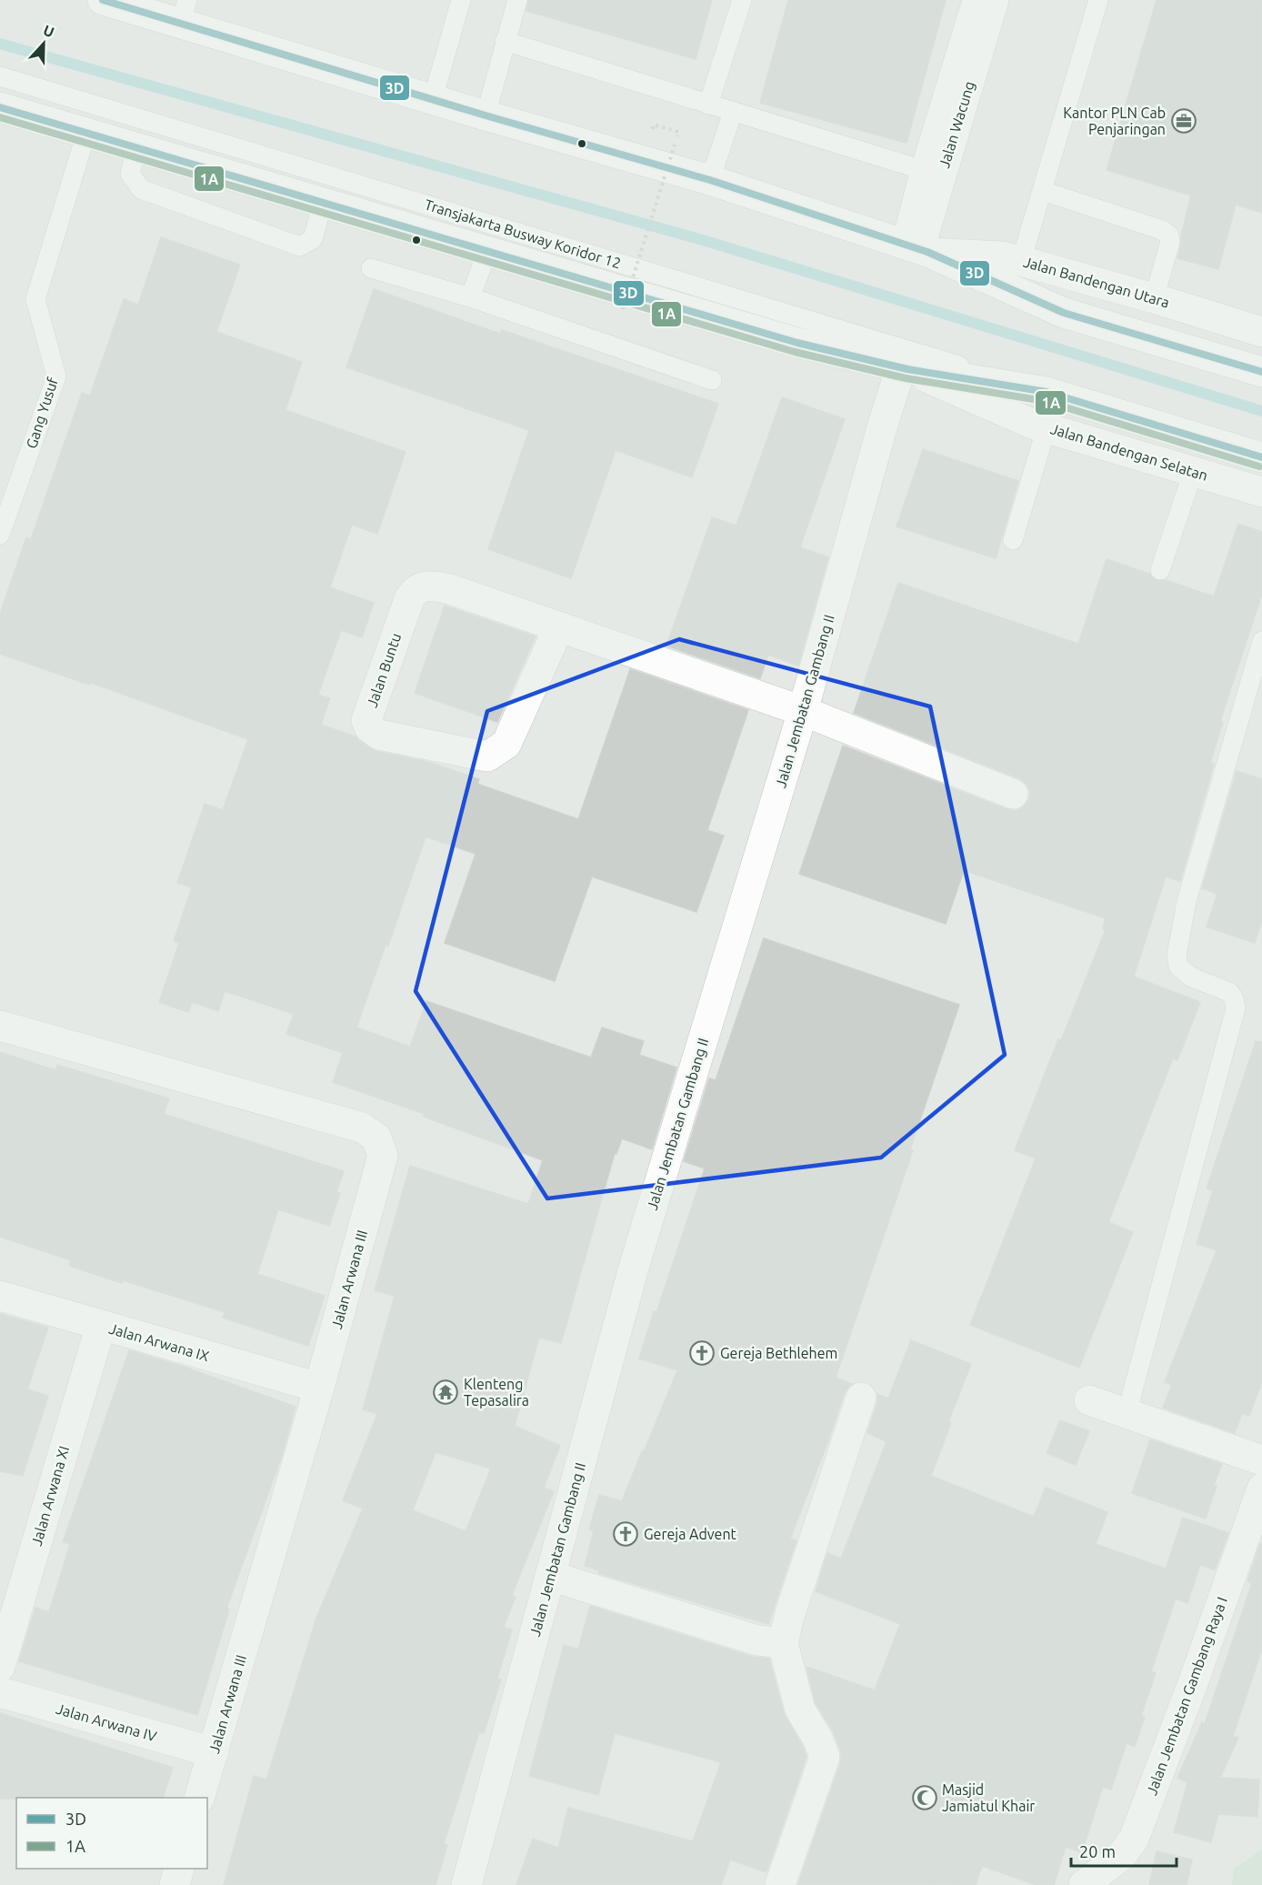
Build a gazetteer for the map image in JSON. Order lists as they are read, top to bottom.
{
  "streets": {
    "street": [
      "Jalan Wacung",
      "Jalan Bandengan Utara",
      "Jalan Bandengan Selatan",
      "Jalan Buntu",
      "Jalan Jembatan Gambang II",
      "Jalan Arwana III",
      "Jalan Arwana IX",
      "Jalan Arwana XI",
      "Jalan Jembatan Gambang Raya I",
      "Jalan Arwana IV"
    ],
    "lane": ["Transjakarta Busway Koridor 12", "Gang Yusuf"]
  },
  "crossings": [
    ["Jalan Wacung", "Jalan Bandengan Utara"],
    ["Transjakarta Busway Koridor 12", "Jalan Bandengan Selatan"],
    ["Gang Yusuf", "Jalan Bandengan Selatan"],
    ["Jalan Bandengan Selatan", "Jalan Jembatan Gambang II"],
    ["Jalan Buntu", "Jalan Jembatan Gambang II"],
    ["Jalan Arwana III", "Jalan Arwana IX"],
    ["Jalan Arwana III", "Jalan Arwana IV"],
    ["Jalan Arwana IX", "Jalan Arwana XI"]
  ],
  "places": {
    "office": ["Kantor PLN Cab Penjaringan"],
    "church": ["Gereja Bethlehem", "Gereja Advent"],
    "temple": ["Klenteng Tepasalira"],
    "mosque": ["Masjid Jamiatul Khair"]
  },
  "lines": ["transit line 3D", "transit line 1A"],
  "legend": ["3D", "1A"],
  "scale_bar": "20 m",
  "north": "top"
}
